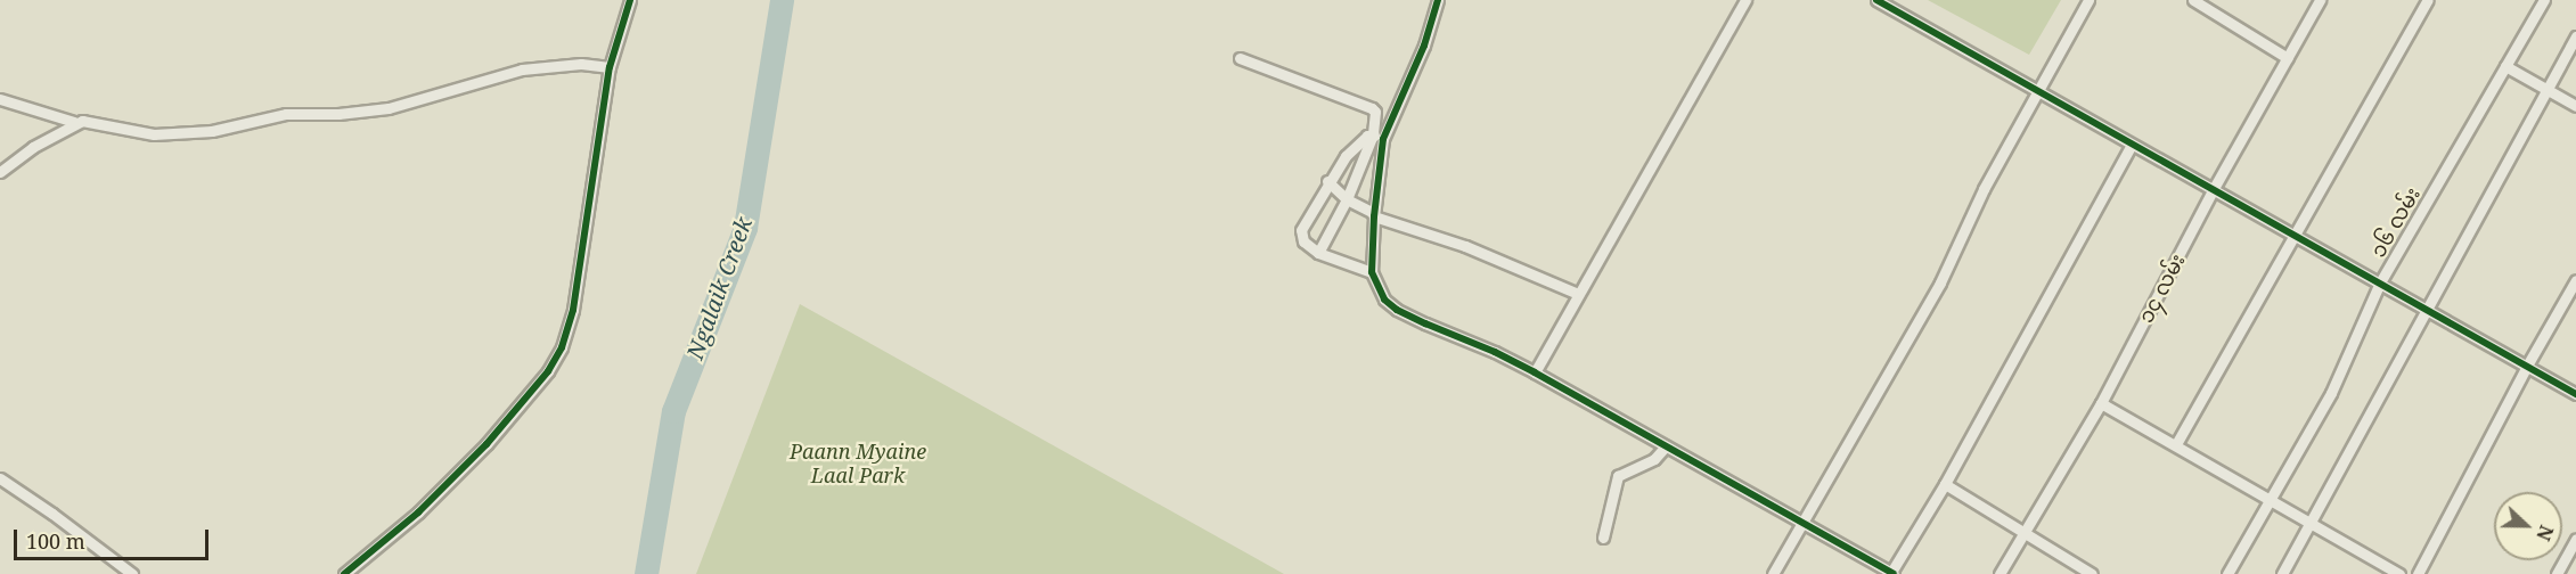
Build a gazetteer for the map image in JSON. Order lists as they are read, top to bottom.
{
  "streets": {
    "street": ["၁၆ လမ်း", "၁၄ လမ်း"]
  },
  "water": ["Ngalaik Creek"],
  "parks": ["Paann Myaine Laal Park"],
  "scale_bar": "100 m",
  "north": "right"
}
